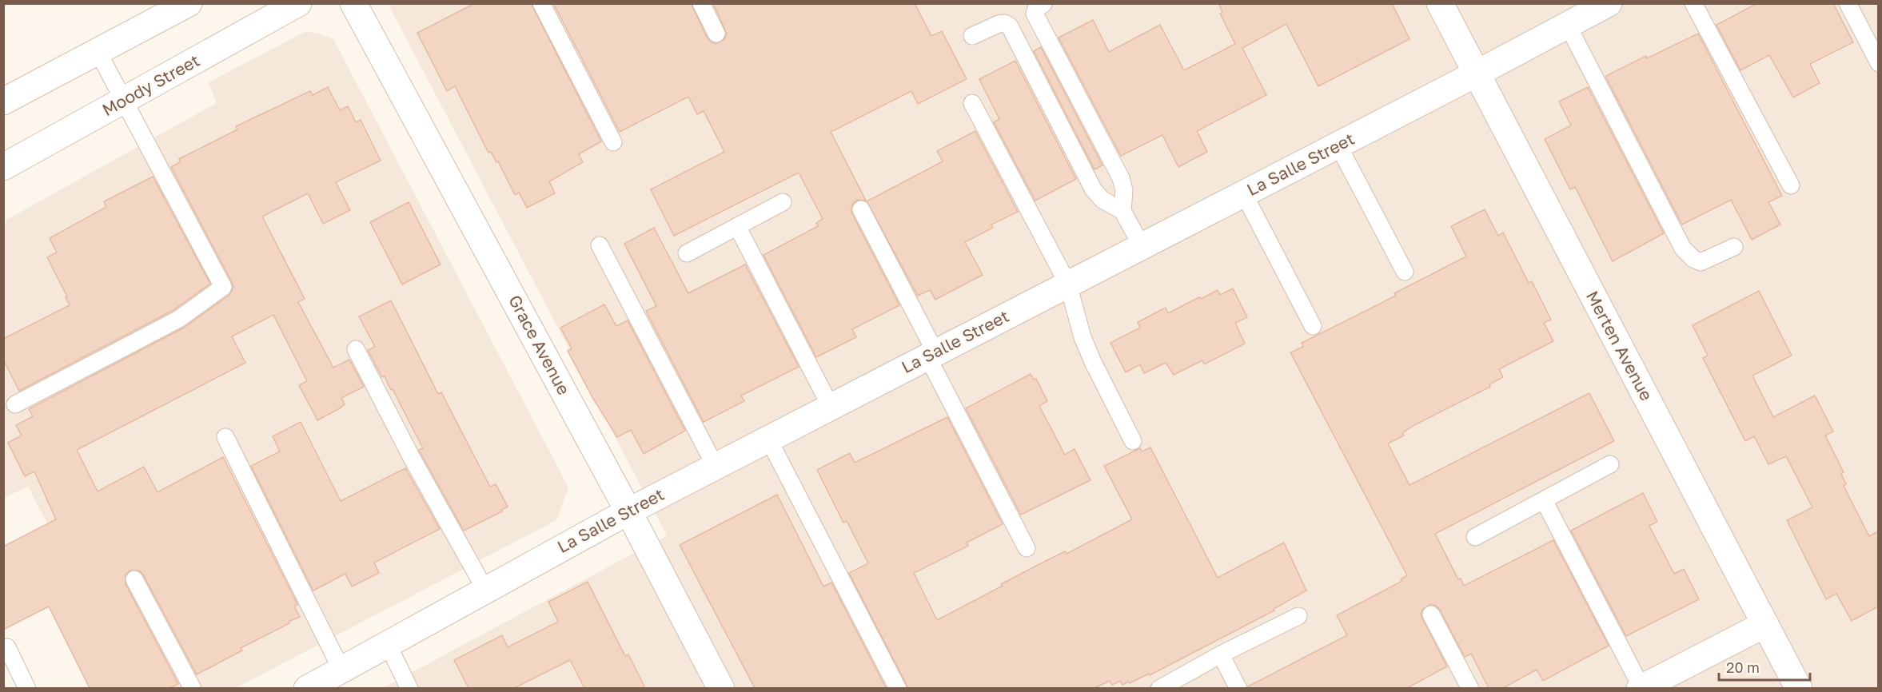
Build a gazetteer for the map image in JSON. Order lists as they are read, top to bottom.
{
  "streets": {
    "street": [
      "Moody Street",
      "La Salle Street",
      "Grace Avenue",
      "Merten Avenue"
    ]
  },
  "crossings": [
    ["La Salle Street", "Grace Avenue"],
    ["La Salle Street", "Merten Avenue"]
  ],
  "scale_bar": "20 m"
}
